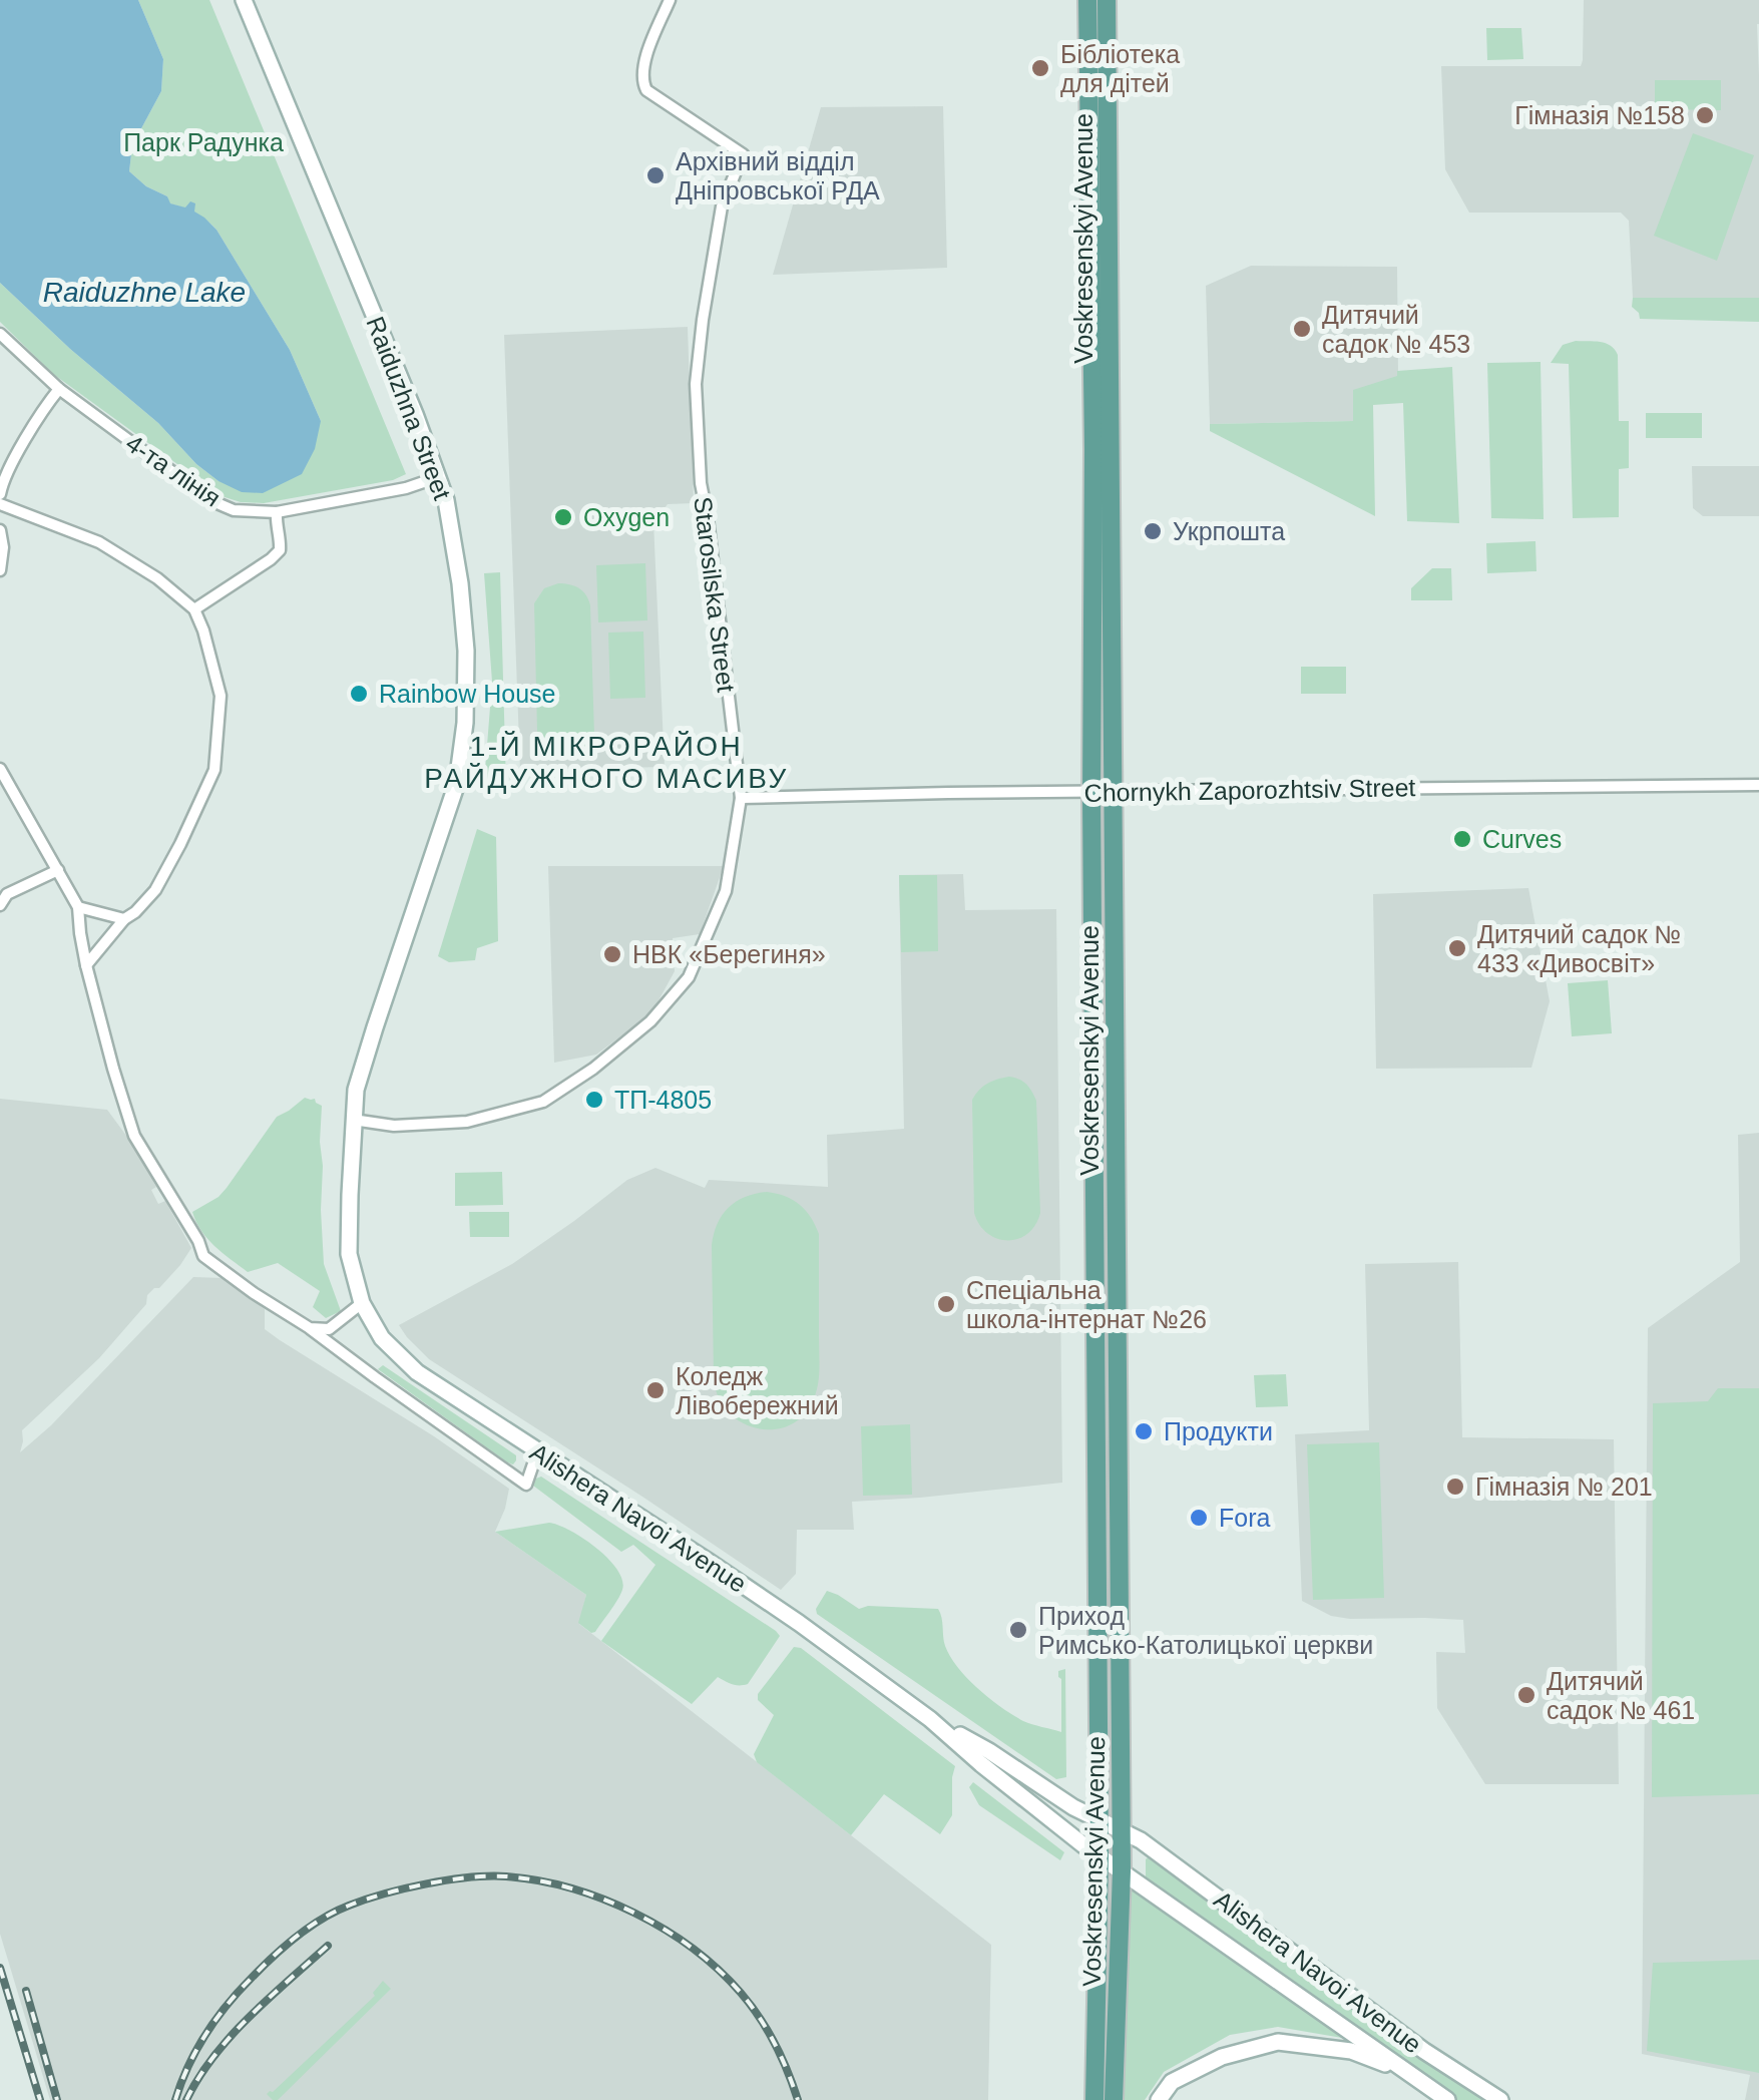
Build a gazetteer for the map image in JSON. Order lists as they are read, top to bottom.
{
  "streets": {
    "main road": ["Voskresenskyi Avenue"],
    "street": [
      "Raiduzhna Street",
      "4-та лінія",
      "Starosilska Street",
      "Chornykh Zaporozhtsiv Street",
      "Alishera Navoi Avenue"
    ]
  },
  "crossings": [
    ["Voskresenskyi Avenue", "Chornykh Zaporozhtsiv Street"],
    ["Voskresenskyi Avenue", "Alishera Navoi Avenue"],
    ["Raiduzhna Street", "4-та лінія"],
    ["Raiduzhna Street", "Starosilska Street"],
    ["Raiduzhna Street", "Alishera Navoi Avenue"],
    ["Starosilska Street", "Chornykh Zaporozhtsiv Street"]
  ],
  "districts": ["1-Й МІКРОРАЙОН РАЙДУЖНОГО МАСИВУ"],
  "water": ["Raiduzhne Lake"],
  "parks": ["Парк Радунка"],
  "places": [
    "Бібліотека для дітей",
    "Гімназія №158",
    "Архівний відділ Дніпровської РДА",
    "Дитячий садок № 453",
    "Oxygen",
    "Укрпошта",
    "Rainbow House",
    "Curves",
    "Дитячий садок № 433 «Дивосвіт»",
    "НВК «Берегиня»",
    "ТП-4805",
    "Спеціальна школа-інтернат №26",
    "Коледж Лівобережний",
    "Продукти",
    "Гімназія № 201",
    "Fora",
    "Приход Римсько-Католицької церкви",
    "Дитячий садок № 461"
  ]
}
